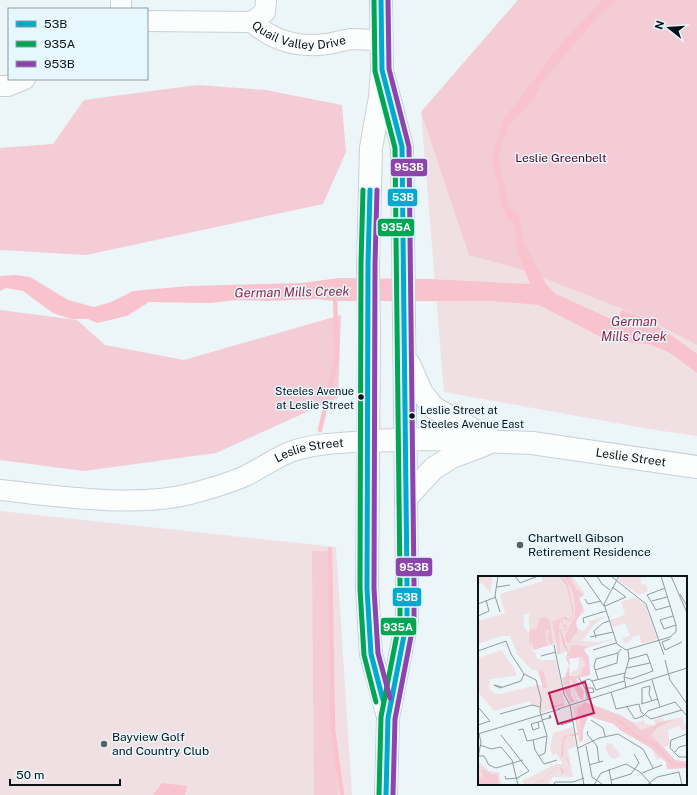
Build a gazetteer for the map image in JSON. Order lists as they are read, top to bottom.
{
  "streets": {
    "main road": ["Leslie Street"],
    "street": ["Quail Valley Drive"]
  },
  "water": ["German Mills Creek"],
  "parks": ["Leslie Greenbelt"],
  "places": [
    "Steeles Avenue at Leslie Street",
    "Leslie Street at Steeles Avenue East",
    "Chartwell Gibson Retirement Residence",
    "Bayview Golf and Country Club"
  ],
  "lines": ["transit line 53B", "transit line 935A", "transit line 953B"],
  "legend": ["53B", "935A", "953B"],
  "scale_bar": "50 m",
  "north": "left"
}
